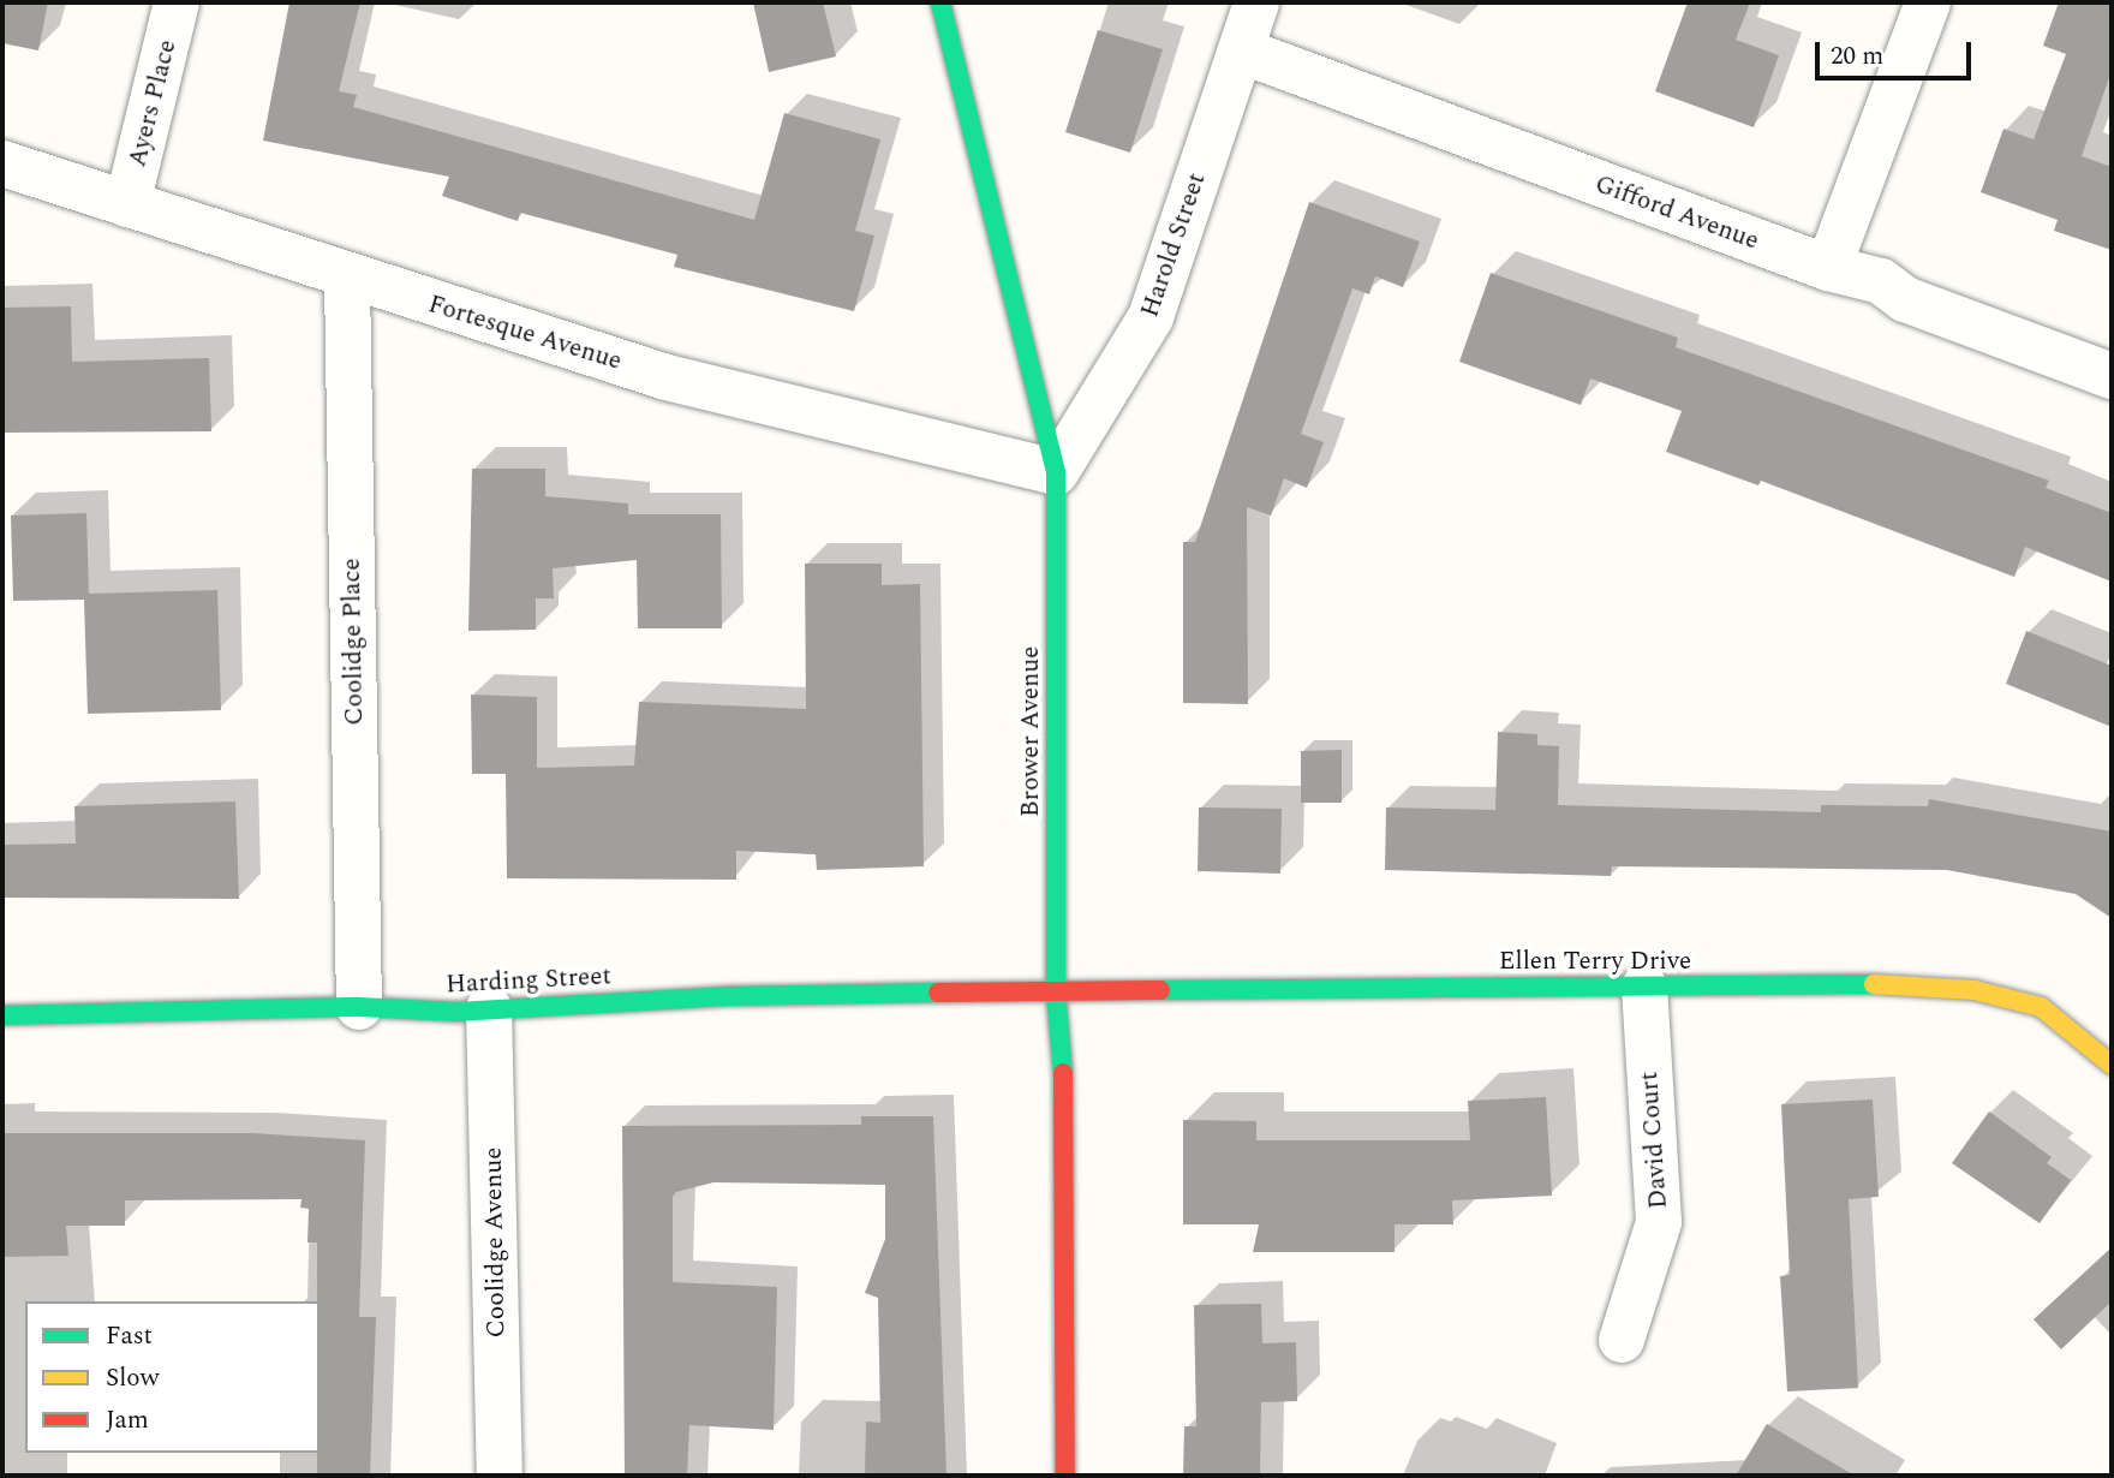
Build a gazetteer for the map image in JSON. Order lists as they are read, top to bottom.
{
  "streets": {
    "street": [
      "Ayers Place",
      "Gifford Avenue",
      "Harold Street",
      "Fortesque Avenue",
      "Coolidge Place",
      "Brower Avenue",
      "Ellen Terry Drive",
      "Harding Street",
      "David Court",
      "Coolidge Avenue"
    ]
  },
  "crossings": [
    ["Ayers Place", "Fortesque Avenue"],
    ["Gifford Avenue", "Harold Street"],
    ["Harold Street", "Fortesque Avenue"],
    ["Harold Street", "Brower Avenue"],
    ["Fortesque Avenue", "Coolidge Place"],
    ["Fortesque Avenue", "Brower Avenue"],
    ["Coolidge Place", "Harding Street"],
    ["Brower Avenue", "Ellen Terry Drive"],
    ["Brower Avenue", "Harding Street"],
    ["Ellen Terry Drive", "Harding Street"],
    ["Ellen Terry Drive", "David Court"],
    ["Harding Street", "Coolidge Avenue"]
  ],
  "legend": ["Fast", "Slow", "Jam"],
  "scale_bar": "20 m"
}
